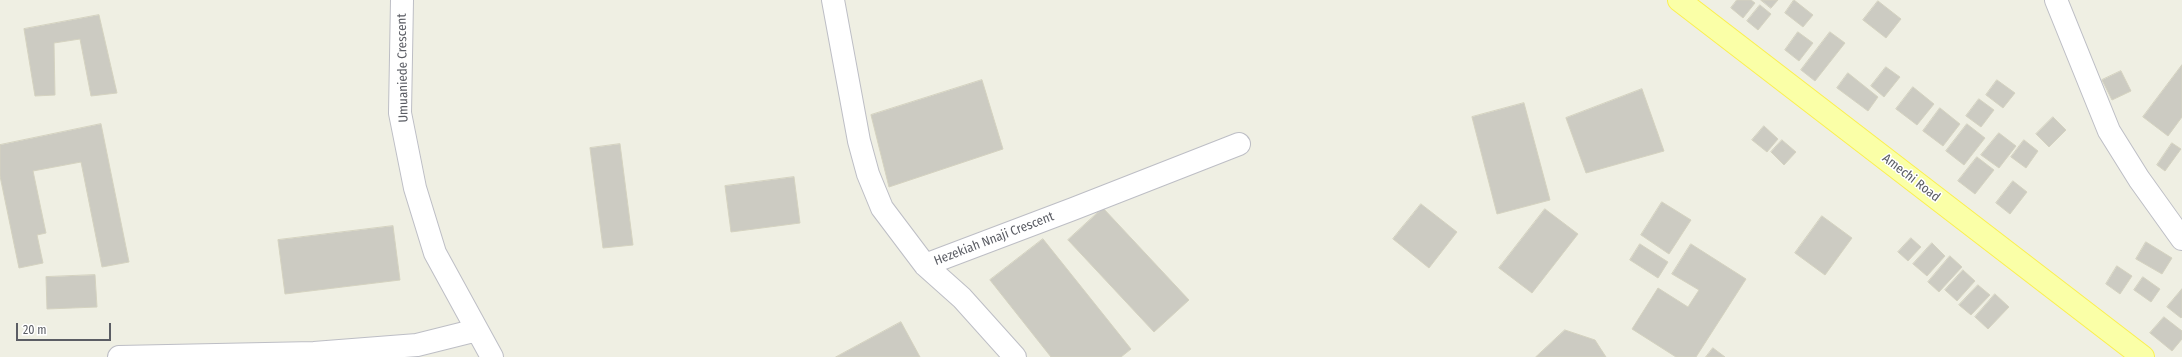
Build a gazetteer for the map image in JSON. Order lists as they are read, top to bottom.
{
  "streets": {
    "main road": ["Amechi Road"],
    "street": ["Umuaniede Crescent", "Hezekiah Nnaji Crescent"]
  },
  "scale_bar": "20 m"
}
